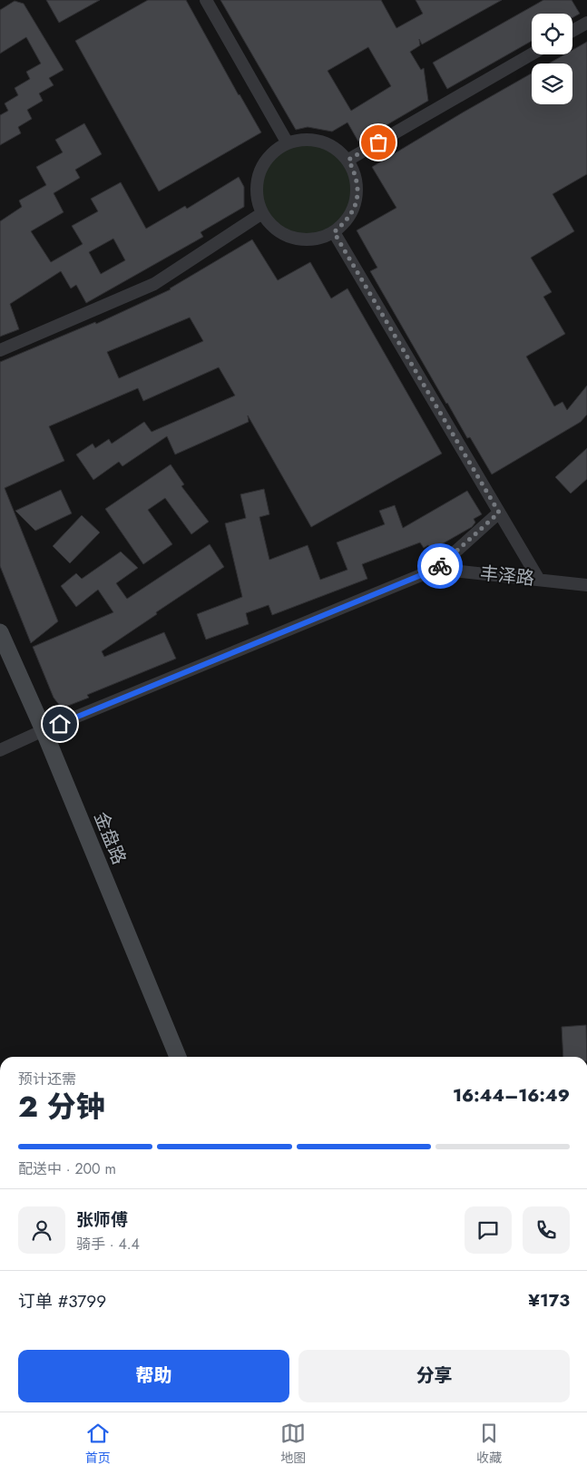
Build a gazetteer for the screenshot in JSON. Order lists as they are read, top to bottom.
{
  "streets": {
    "main road": ["金盘路"],
    "street": ["丰泽路"]
  },
  "crossings": [
    ["丰泽路", "金盘路"]
  ],
  "page": {
    "heading": ["2 分钟", "预计还需", "16:44–16:49"],
    "panel": [
      "张师傅",
      "骑手 · 4.4",
      "订单 #3799",
      "¥173"
    ],
    "bar": "配送中 · 200 m",
    "buttons": ["帮助", "分享"],
    "tabs": ["首页", "地图", "收藏"]
  }
}
